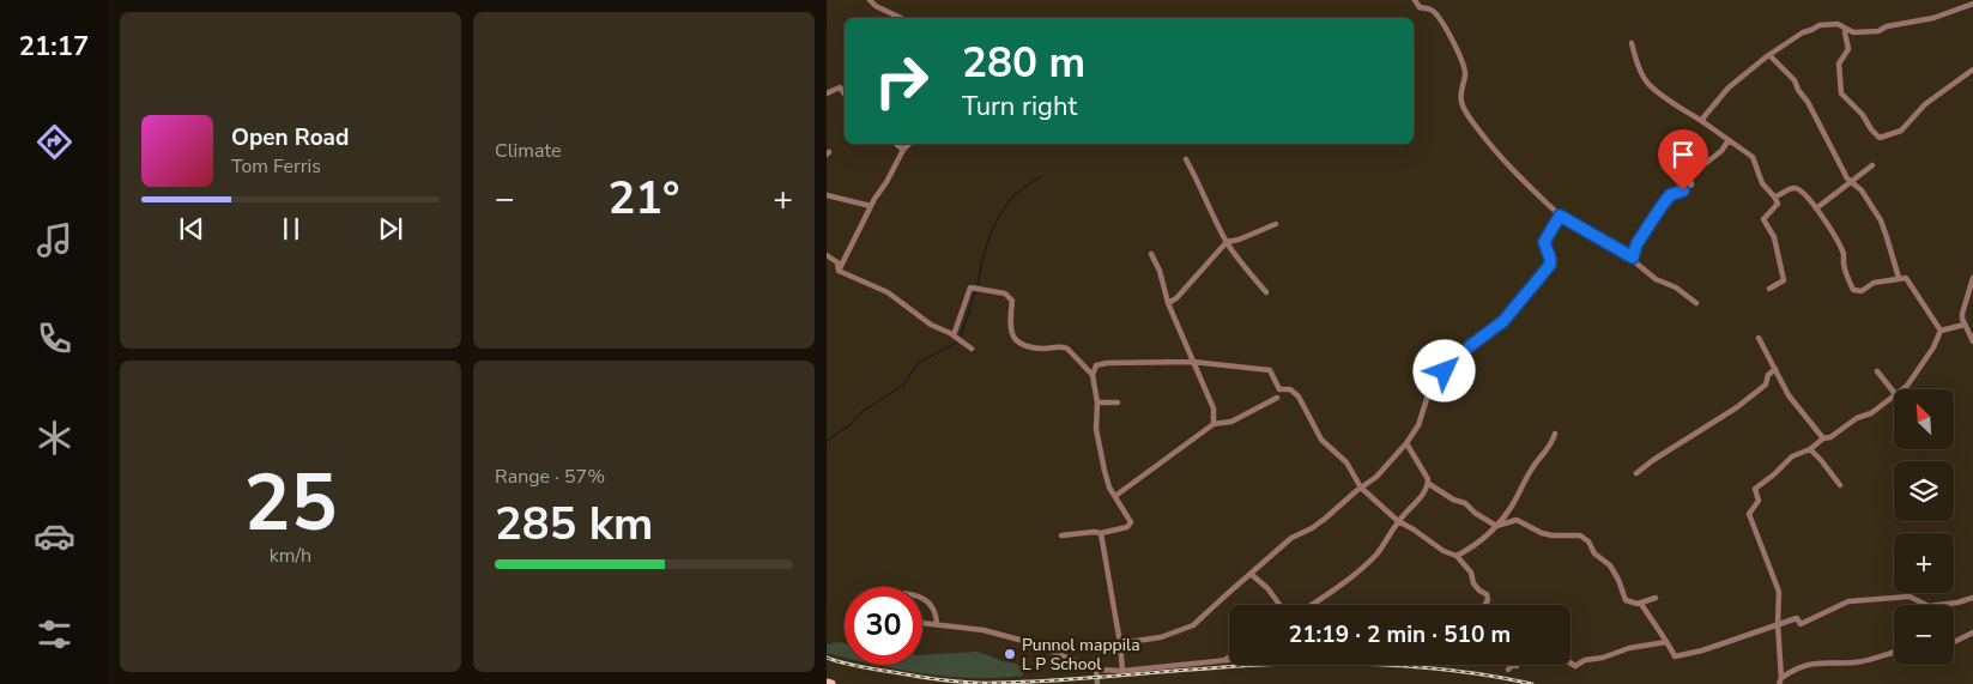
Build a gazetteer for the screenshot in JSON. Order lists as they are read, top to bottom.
{
  "places": ["Punnol mappila L P School"],
  "north": "top left",
  "page": {
    "tabs": "21:17",
    "tile": [
      "Climate",
      ["25", "km/h"],
      ["Range · 57%", "285 km"]
    ],
    "turn": ["280 m", "Turn right"],
    "song": ["Open Road", "Tom Ferris"],
    "heat": ["−", "21°", "+"],
    "map_buttons": ["+", "−"],
    "limit": "30",
    "trip": "21:19 · 2 min · 510 m"
  }
}
